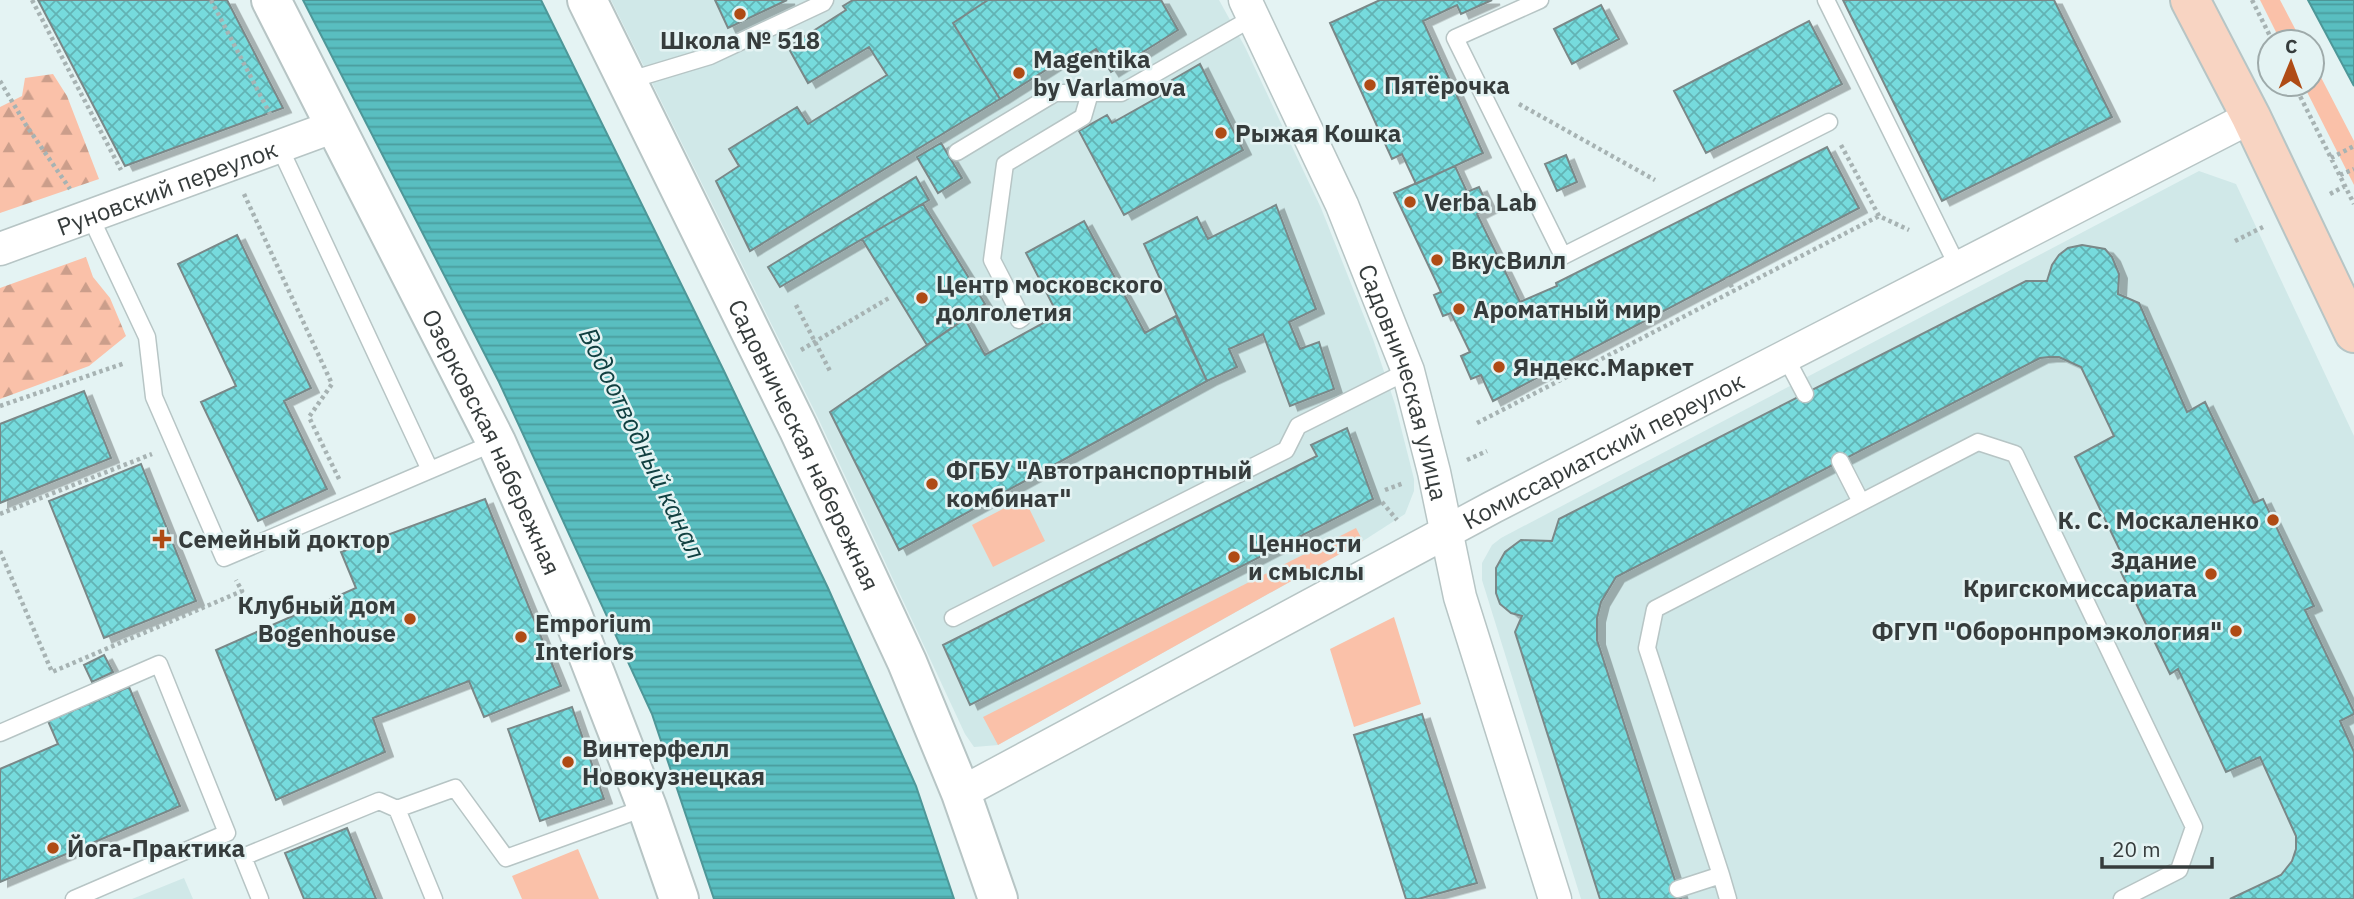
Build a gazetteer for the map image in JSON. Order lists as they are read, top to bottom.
{
  "streets": {
    "street": [
      "Руновский переулок",
      "Садовническая улица",
      "Озерковская набережная",
      "Садовническая набережная",
      "Комиссариатский переулок"
    ]
  },
  "crossings": [
    ["Руновский переулок", "Озерковская набережная"],
    ["Садовническая улица", "Комиссариатский переулок"],
    ["Садовническая набережная", "Комиссариатский переулок"]
  ],
  "water": ["Водоотводный канал"],
  "places": {
    "other": [
      "Школа № 518",
      "Magentika by Varlamova",
      "Пятёрочка",
      "Рыжая Кошка",
      "Verba Lab",
      "ВкусВилл",
      "Центр московского долголетия",
      "Ароматный мир",
      "Яндекс.Маркет",
      "ФГБУ \"Автотранспортный комбинат\"",
      "К. С. Москаленко",
      "Ценности и смыслы",
      "Здание Кригскомиссариата",
      "Клубный дом Bogenhouse",
      "ФГУП \"Оборонпромэкология\"",
      "Emporium Interiors",
      "Винтерфелл Новокузнецкая",
      "Йога-Практика"
    ],
    "health": ["Семейный доктор"]
  },
  "scale_bar": "20 m",
  "north": "top"
}
